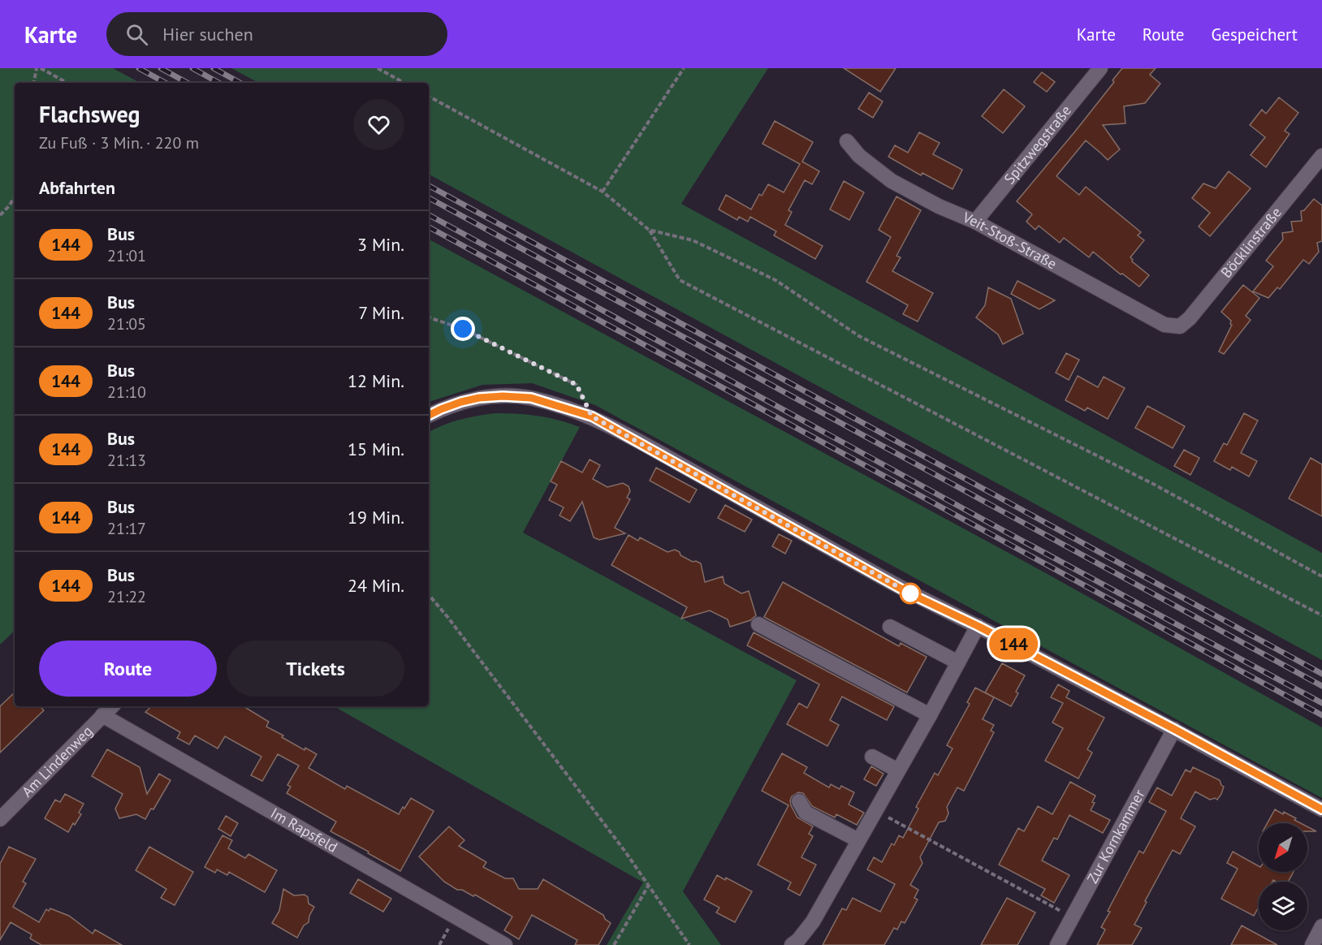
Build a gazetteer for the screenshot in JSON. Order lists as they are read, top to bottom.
{
  "streets": {
    "street": [
      "Spitzwegstraße",
      "Veit-Stoß-Straße",
      "Böcklinstraße",
      "Am Lindenweg",
      "Im Rapsfeld",
      "Zur Kornkammer"
    ]
  },
  "crossings": [
    ["Spitzwegstraße", "Veit-Stoß-Straße"],
    ["Veit-Stoß-Straße", "Böcklinstraße"],
    ["Am Lindenweg", "Im Rapsfeld"]
  ],
  "lines": ["bus line 144"],
  "north": "bottom left",
  "page": {
    "header": "Karte",
    "search": "Hier suchen",
    "nav": ["Karte", "Route", "Gespeichert"],
    "on_map": "144",
    "heading": [
      ["Flachsweg", "Zu Fuß · 3 Min. · 220 m"],
      "Abfahrten"
    ],
    "list": [
      {
        "mark": "144",
        "name": "Bus",
        "note": "21:01",
        "value": "3 Min."
      },
      {
        "mark": "144",
        "name": "Bus",
        "note": "21:05",
        "value": "7 Min."
      },
      {
        "mark": "144",
        "name": "Bus",
        "note": "21:10",
        "value": "12 Min."
      },
      {
        "mark": "144",
        "name": "Bus",
        "note": "21:13",
        "value": "15 Min."
      },
      {
        "mark": "144",
        "name": "Bus",
        "note": "21:17",
        "value": "19 Min."
      },
      {
        "mark": "144",
        "name": "Bus",
        "note": "21:22",
        "value": "24 Min."
      }
    ],
    "buttons": ["Route", "Tickets"]
  }
}
